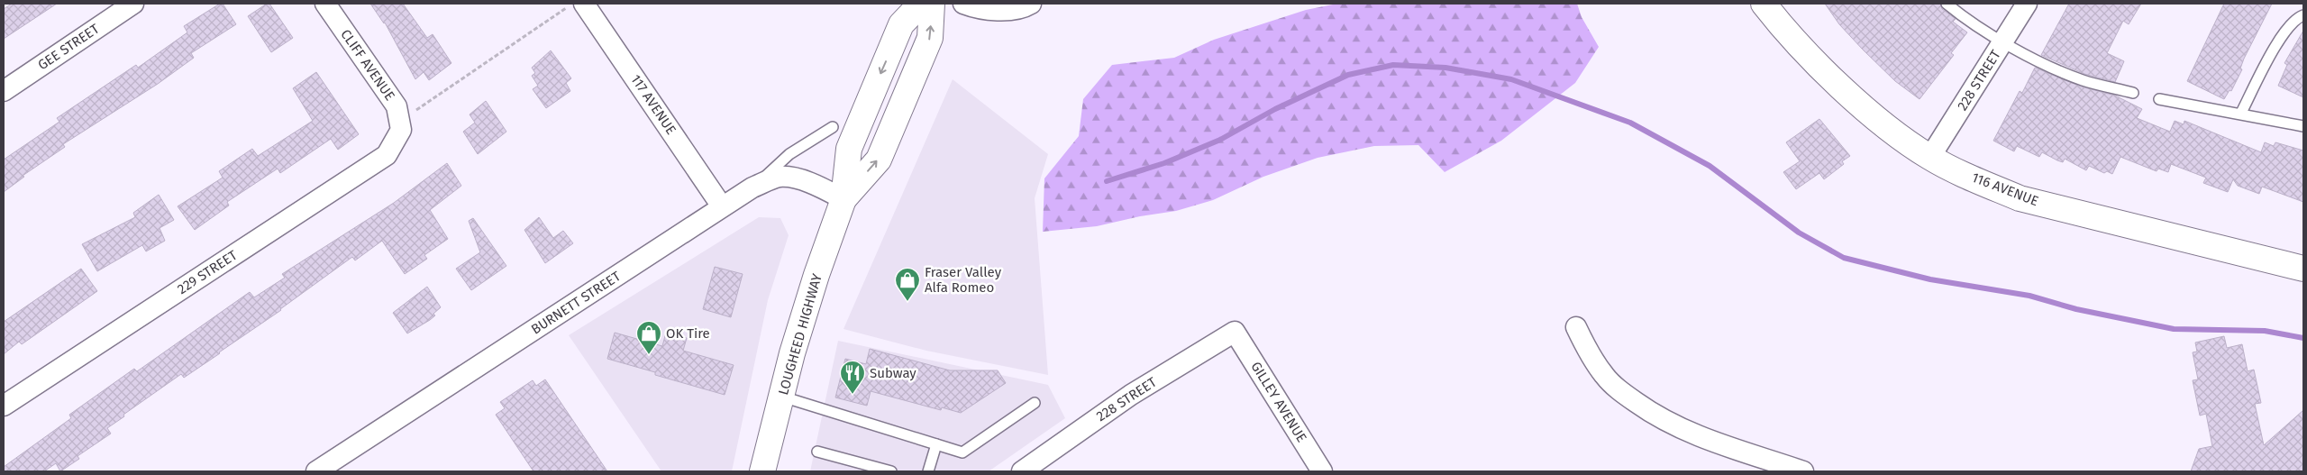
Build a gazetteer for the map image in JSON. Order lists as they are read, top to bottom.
{
  "streets": {
    "main road": ["116 AVENUE", "LOUGHEED HIGHWAY"],
    "street": [
      "GEE STREET",
      "CLIFF AVENUE",
      "228 STREET",
      "117 AVENUE",
      "229 STREET",
      "BURNETT STREET",
      "GILLEY AVENUE"
    ]
  },
  "crossings": [
    ["CLIFF AVENUE", "229 STREET"],
    ["228 STREET", "116 AVENUE"],
    ["228 STREET", "GILLEY AVENUE"],
    ["117 AVENUE", "BURNETT STREET"],
    ["BURNETT STREET", "LOUGHEED HIGHWAY"]
  ],
  "places": {
    "shop": ["Fraser Valley Alfa Romeo", "OK Tire"],
    "restaurant": ["Subway"]
  }
}
